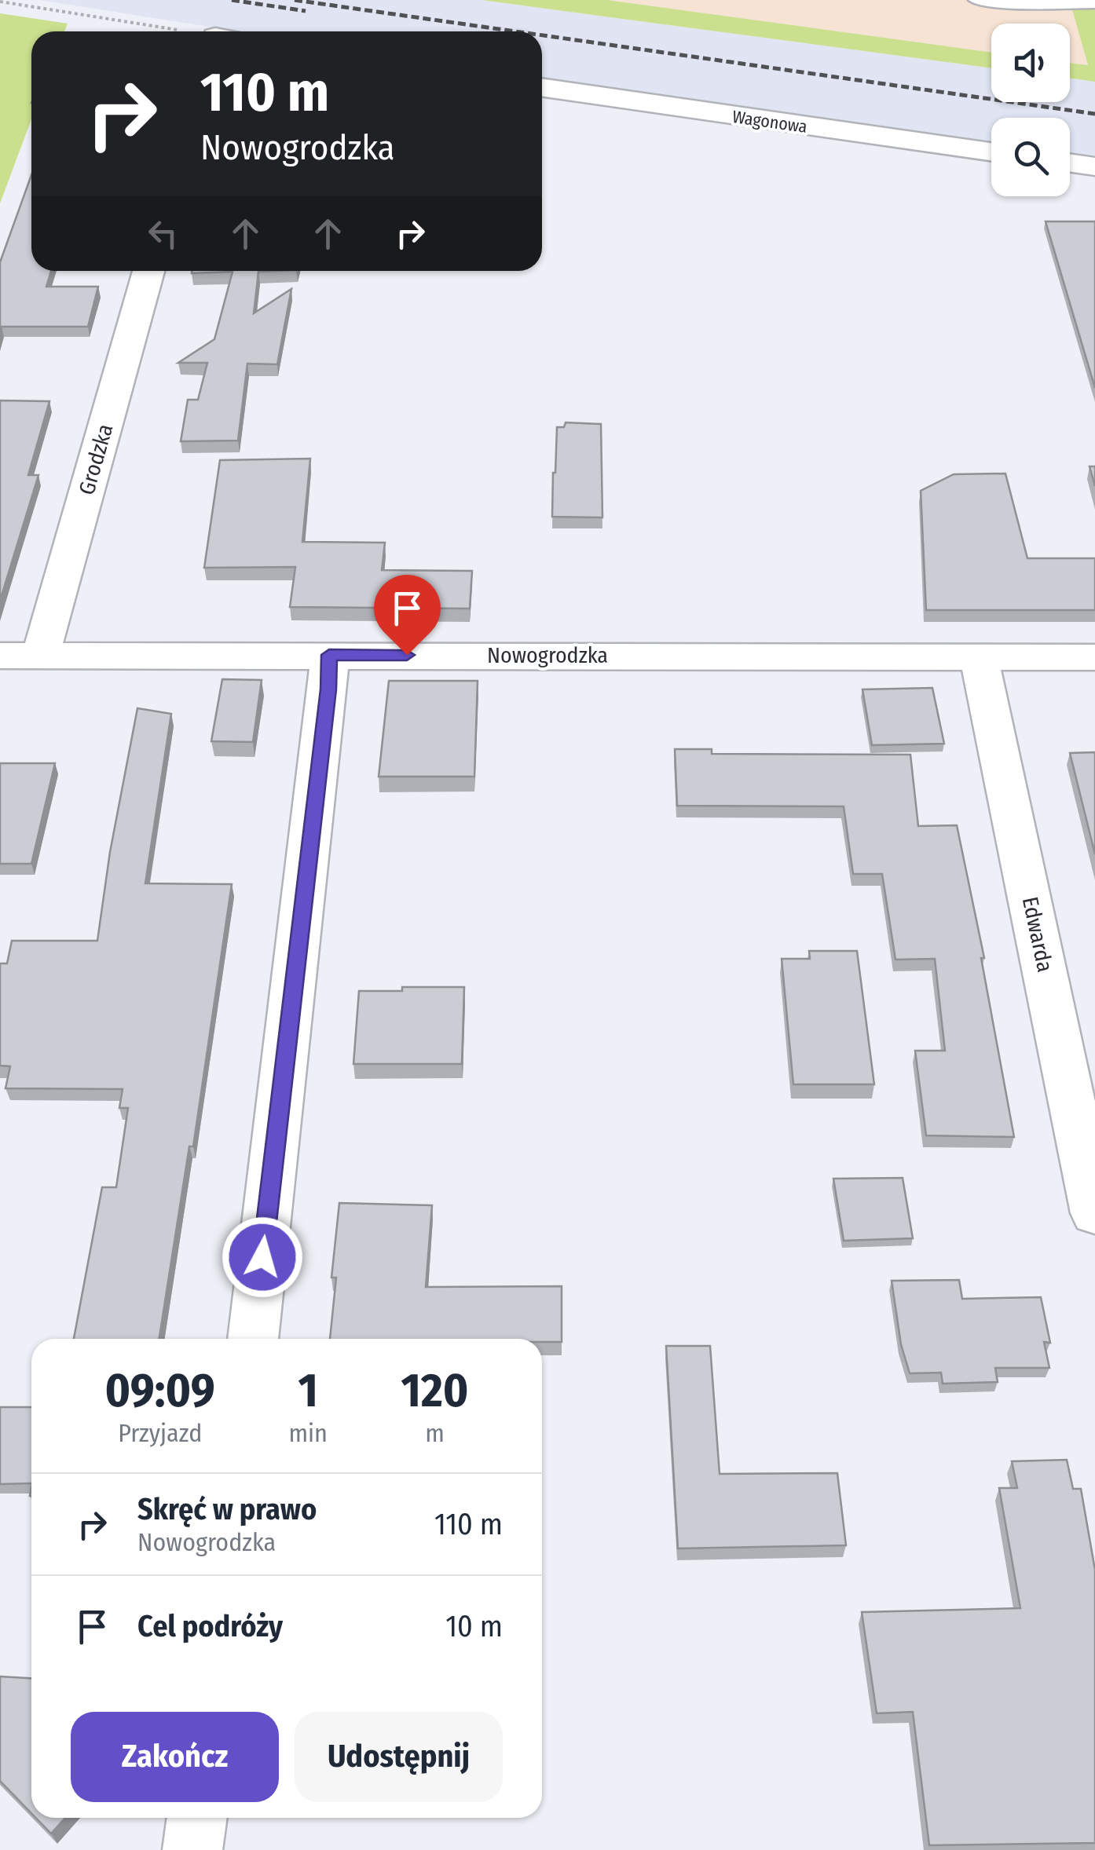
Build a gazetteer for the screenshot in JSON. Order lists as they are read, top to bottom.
{
  "streets": {
    "street": [
      "Wagonowa",
      "Grodzka",
      "Nowogrodzka",
      "Edwarda"
    ]
  },
  "crossings": [
    ["Grodzka", "Nowogrodzka"],
    ["Nowogrodzka", "Edwarda"]
  ],
  "page": {
    "turn": ["110 m", "Nowogrodzka"],
    "eta": [
      "09:09",
      "Przyjazd",
      "1",
      "min",
      "120",
      "m"
    ],
    "list": [
      {
        "name": "Skręć w prawo",
        "note": "Nowogrodzka",
        "value": "110 m"
      },
      {
        "name": "Cel podróży",
        "value": "10 m"
      }
    ],
    "buttons": ["Zakończ", "Udostępnij"]
  }
}
